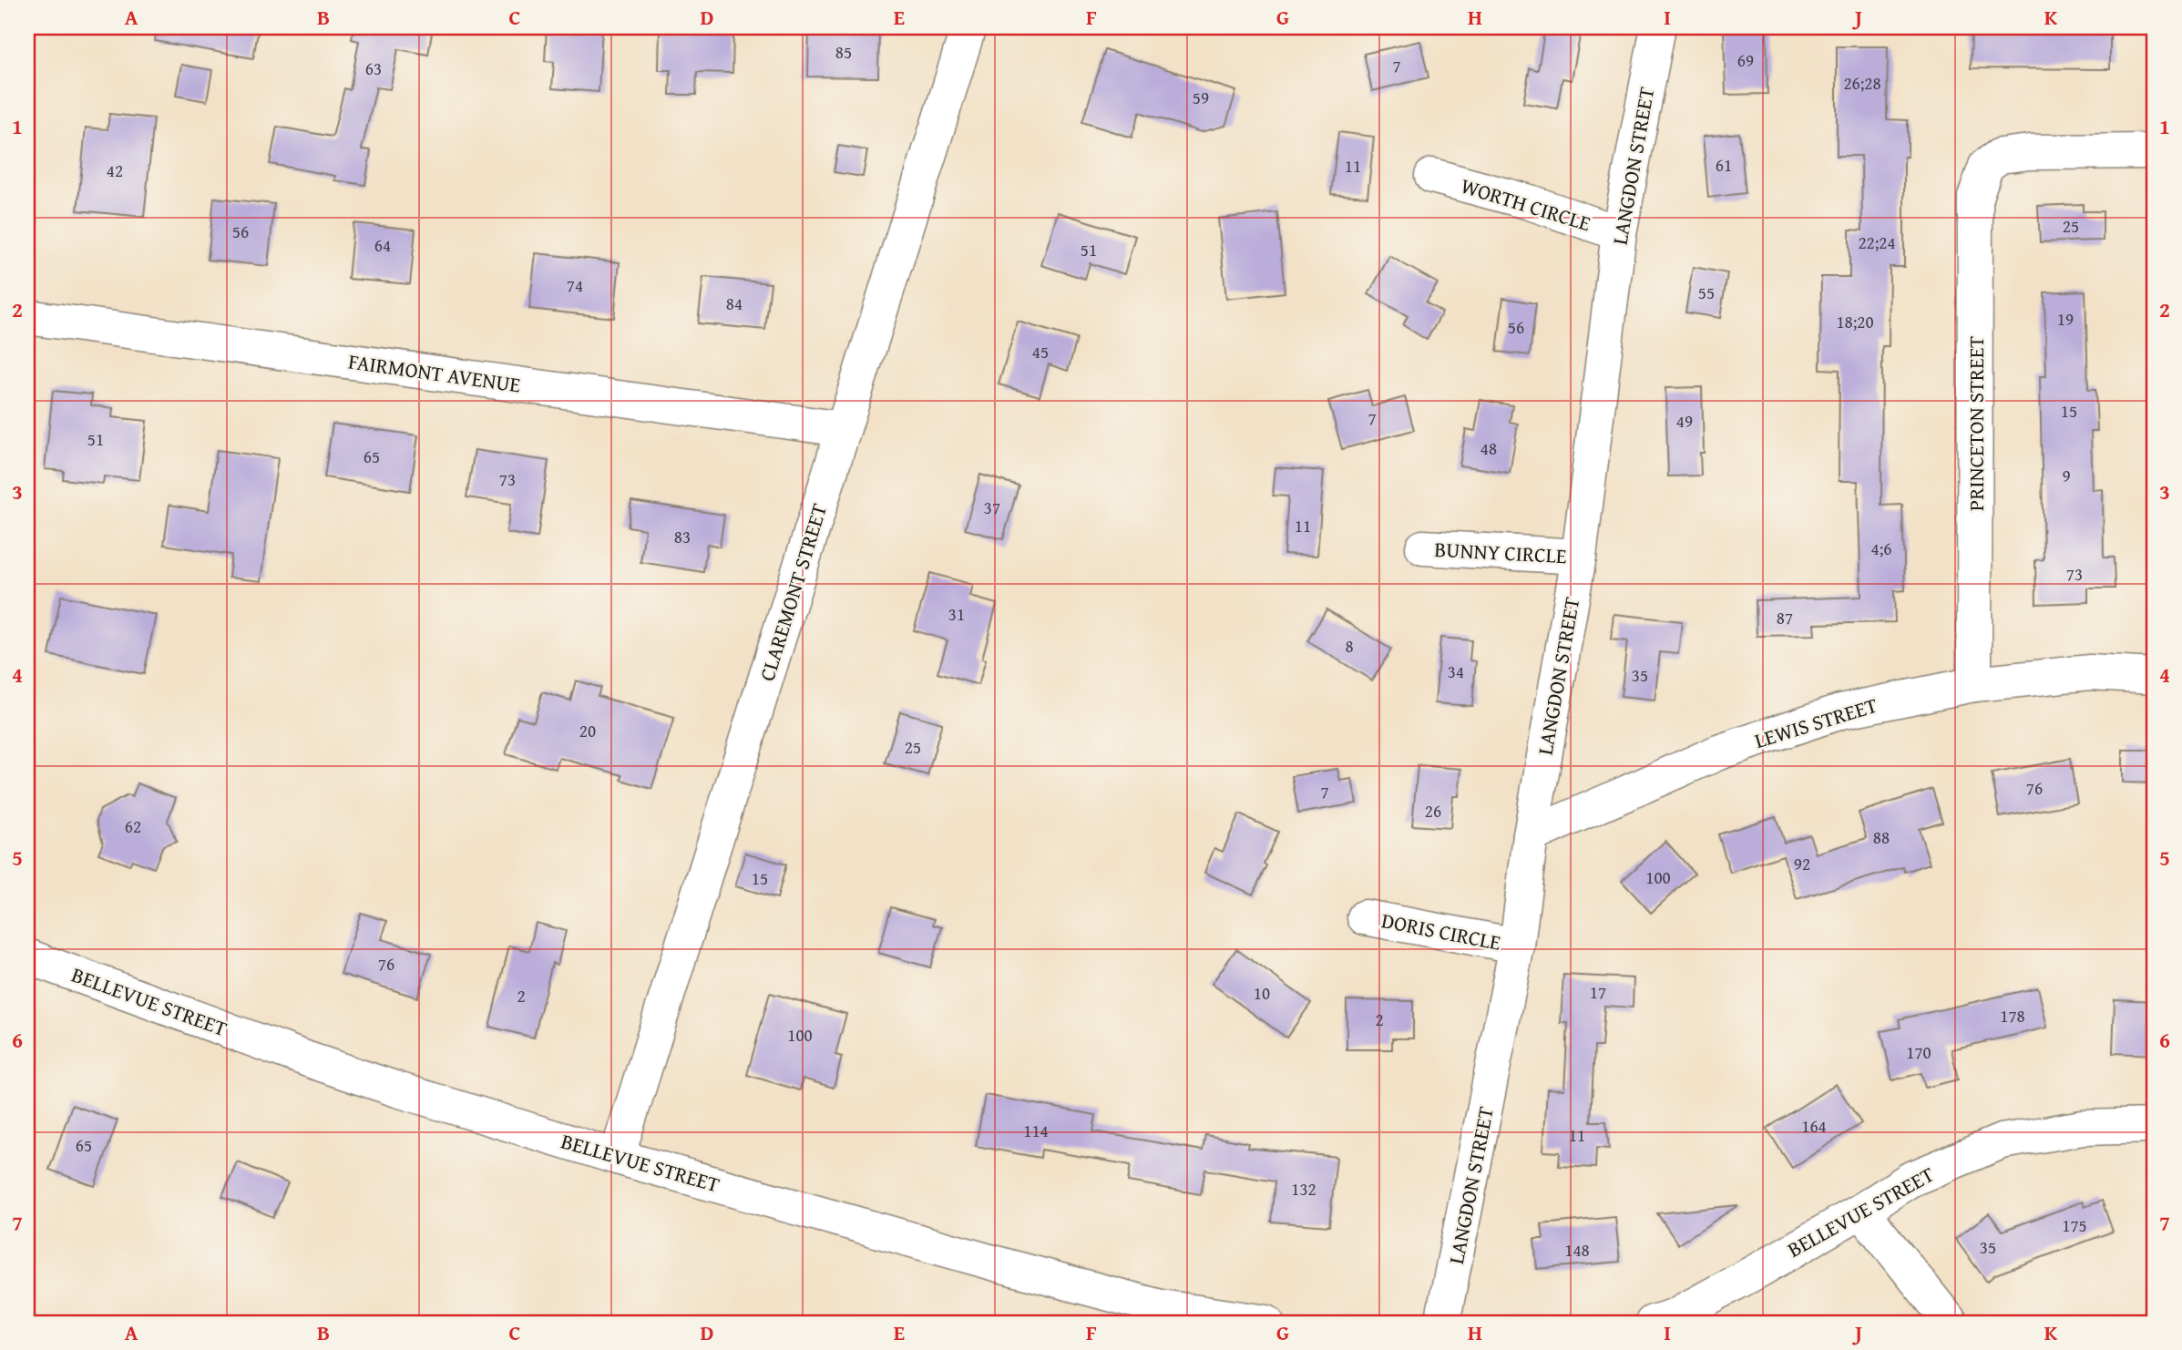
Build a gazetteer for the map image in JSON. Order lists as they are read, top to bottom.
{
  "streets": {
    "street": [
      "LANGDON STREET",
      "WORTH CIRCLE",
      "FAIRMONT AVENUE",
      "PRINCETON STREET",
      "BUNNY CIRCLE",
      "CLAREMONT STREET",
      "LEWIS STREET",
      "DORIS CIRCLE",
      "BELLEVUE STREET"
    ]
  },
  "crossings": [
    ["LANGDON STREET", "WORTH CIRCLE"],
    ["LANGDON STREET", "BUNNY CIRCLE"],
    ["LANGDON STREET", "LEWIS STREET"],
    ["LANGDON STREET", "DORIS CIRCLE"],
    ["FAIRMONT AVENUE", "CLAREMONT STREET"],
    ["PRINCETON STREET", "LEWIS STREET"],
    ["CLAREMONT STREET", "BELLEVUE STREET"]
  ],
  "house_numbers": [
    "85",
    "69",
    "7",
    "63",
    "26;28",
    "59",
    "61",
    "11",
    "42",
    "25",
    "56",
    "22;24",
    "64",
    "51",
    "74",
    "55",
    "84",
    "19",
    "18;20",
    "56",
    "45",
    "15",
    "7",
    "49",
    "51",
    "48",
    "65",
    "9",
    "73",
    "37",
    "11",
    "83",
    "4;6",
    "73",
    "31",
    "87",
    "8",
    "34",
    "35",
    "20",
    "25",
    "76",
    "7",
    "26",
    "62",
    "88",
    "92",
    "100",
    "15",
    "76",
    "17",
    "10",
    "2",
    "178",
    "2",
    "100",
    "170",
    "164",
    "114",
    "11",
    "65",
    "132",
    "175",
    "35",
    "148"
  ],
  "grid": {
    "columns": [
      "A",
      "B",
      "C",
      "D",
      "E",
      "F",
      "G",
      "H",
      "I",
      "J",
      "K"
    ],
    "rows": [
      "1",
      "2",
      "3",
      "4",
      "5",
      "6",
      "7"
    ]
  }
}
